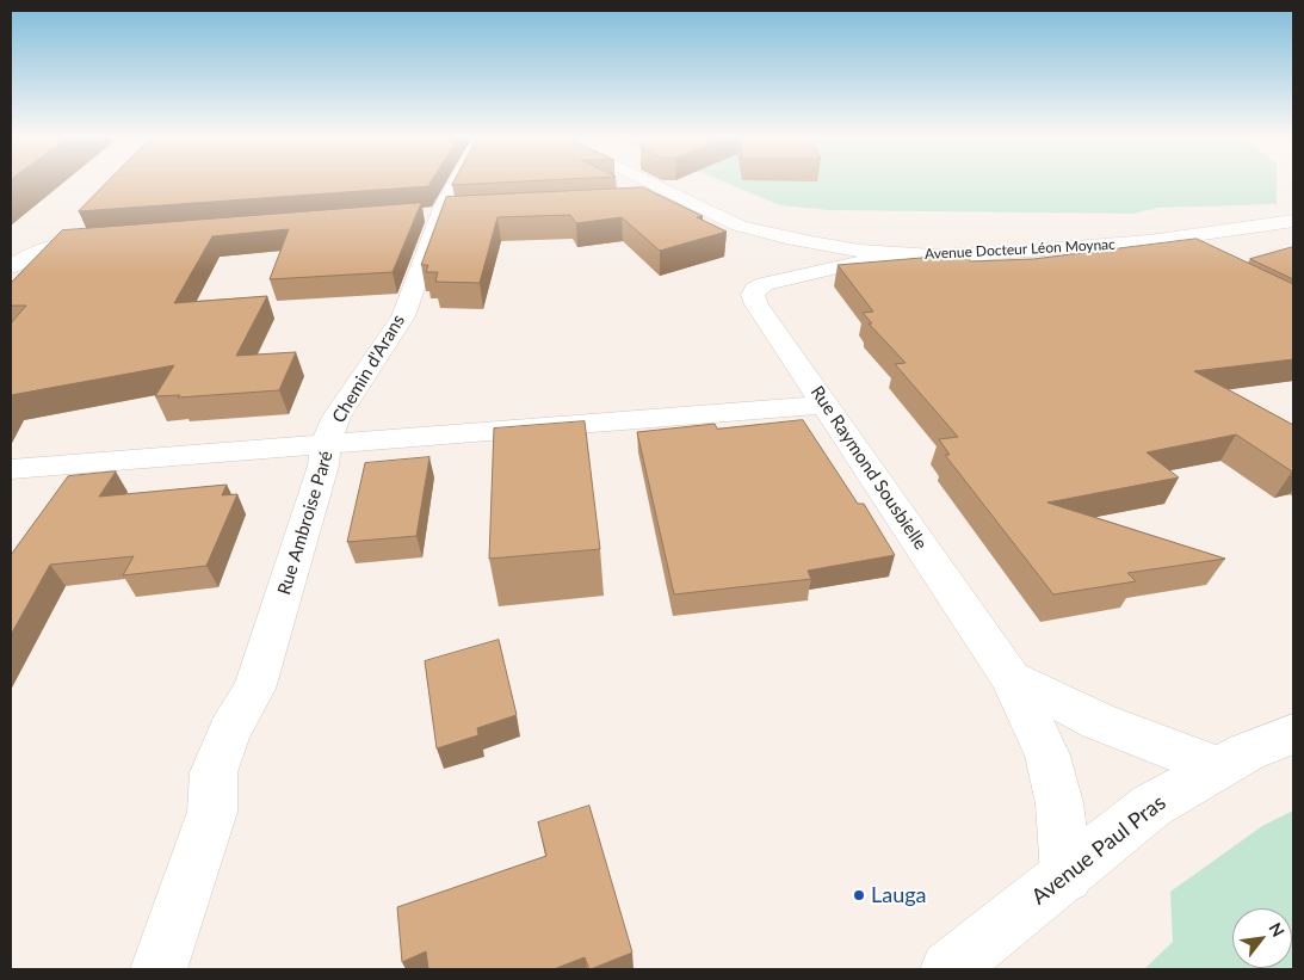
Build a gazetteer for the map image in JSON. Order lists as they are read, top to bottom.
{
  "streets": {
    "street": [
      "Avenue Docteur Léon Moynac",
      "Chemin d'Arans",
      "Rue Raymond Sousbielle",
      "Rue Ambroise Paré",
      "Avenue Paul Pras"
    ]
  },
  "crossings": [
    ["Avenue Docteur Léon Moynac", "Rue Raymond Sousbielle"],
    ["Chemin d'Arans", "Rue Ambroise Paré"],
    ["Rue Raymond Sousbielle", "Rue Ambroise Paré"],
    ["Rue Raymond Sousbielle", "Avenue Paul Pras"]
  ],
  "places": ["Lauga"],
  "north": "top right"
}
